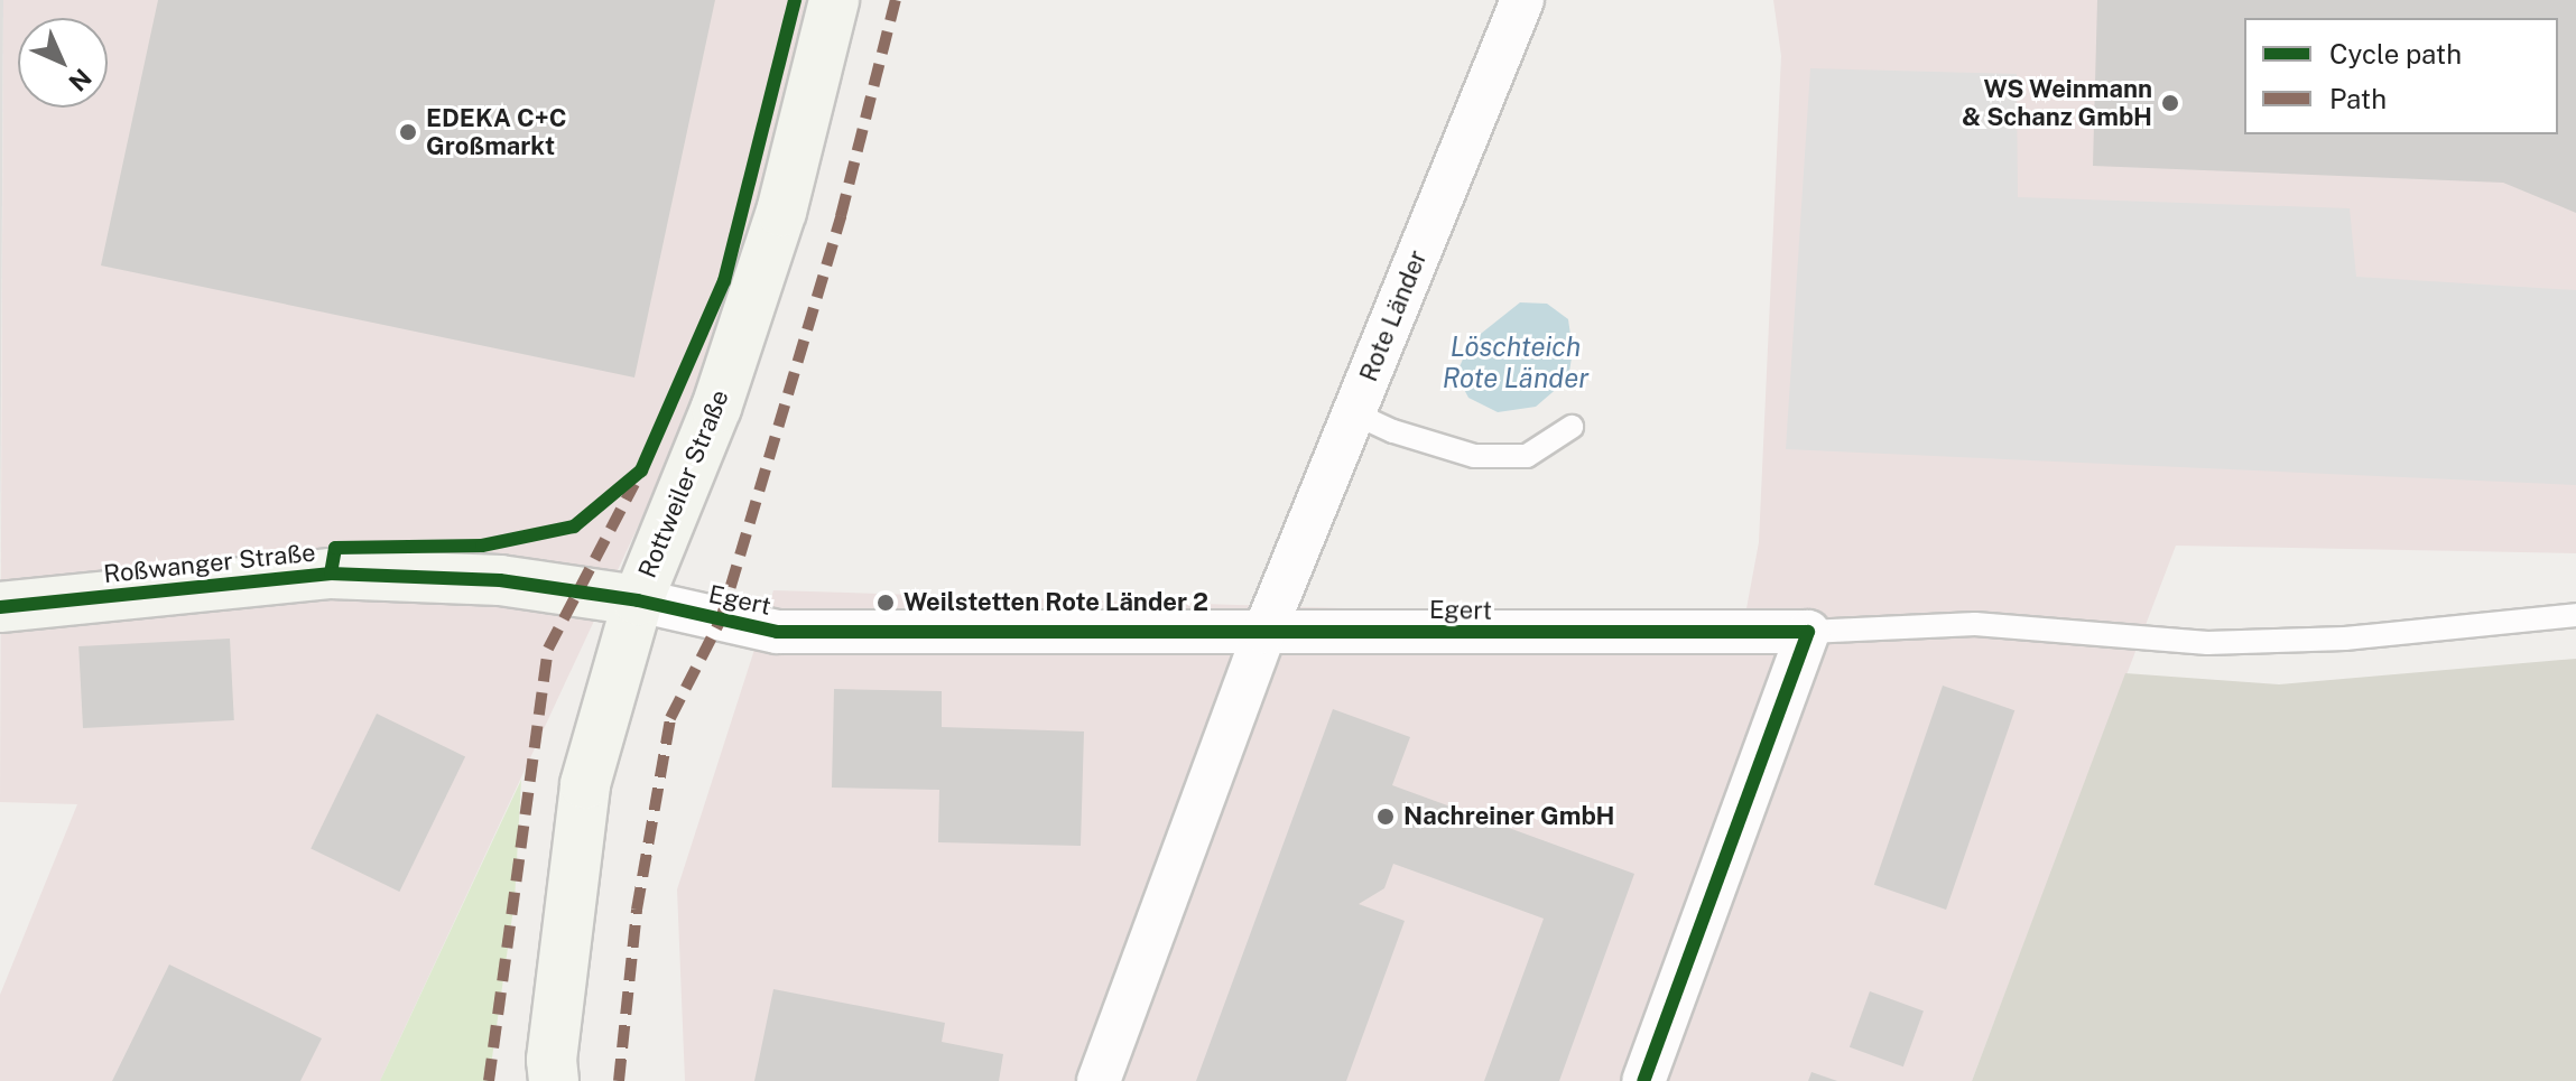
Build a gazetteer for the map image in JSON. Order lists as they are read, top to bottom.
{
  "streets": {
    "main road": ["Rottweiler Straße", "Roßwanger Straße"],
    "street": ["Rote Länder", "Egert"]
  },
  "crossings": [
    ["Rote Länder", "Egert"],
    ["Rottweiler Straße", "Roßwanger Straße"],
    ["Rottweiler Straße", "Egert"],
    ["Roßwanger Straße", "Egert"]
  ],
  "water": ["Löschteich Rote Länder"],
  "places": [
    "WS Weinmann & Schanz GmbH",
    "EDEKA C+C Großmarkt",
    "Weilstetten Rote Länder 2",
    "Nachreiner GmbH"
  ],
  "legend": ["Cycle path", "Path"],
  "north": "bottom right"
}
